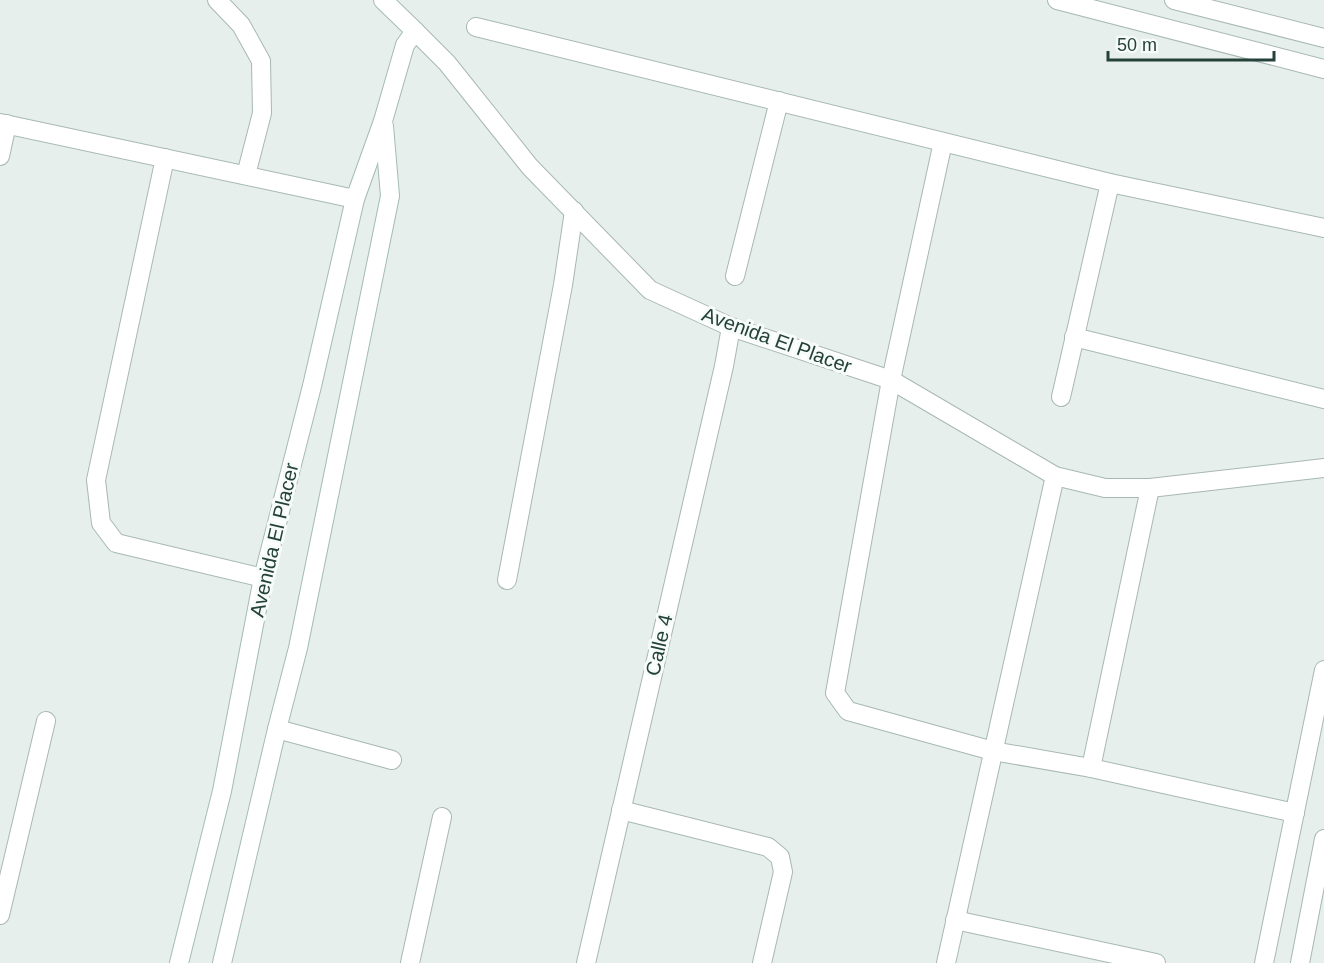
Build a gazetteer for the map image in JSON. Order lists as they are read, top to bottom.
{
  "streets": {
    "street": ["Avenida El Placer", "Calle 4"]
  },
  "crossings": [
    ["Avenida El Placer", "Calle 4"]
  ],
  "scale_bar": "50 m"
}
